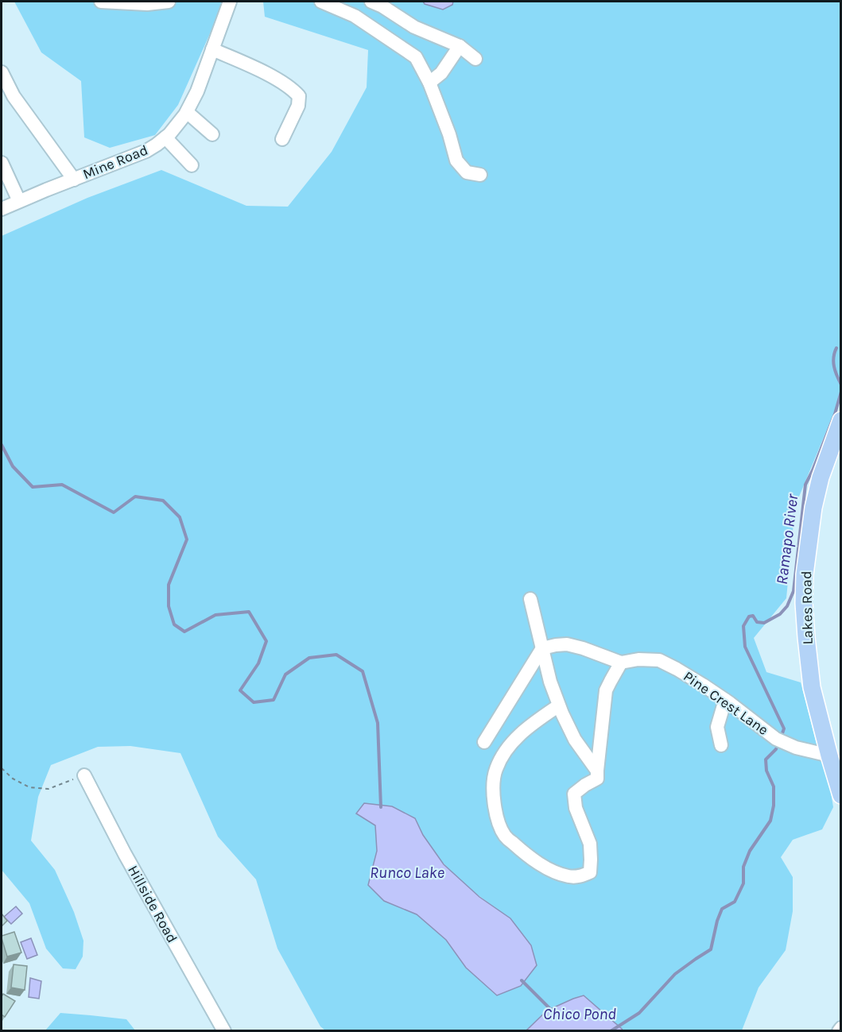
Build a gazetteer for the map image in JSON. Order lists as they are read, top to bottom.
{
  "streets": {
    "main road": ["Lakes Road"],
    "street": ["Mine Road", "Pine Crest Lane", "Hillside Road"]
  },
  "crossings": [
    ["Lakes Road", "Pine Crest Lane"]
  ],
  "water": ["Ramapo River", "Runco Lake", "Chico Pond"]
}
